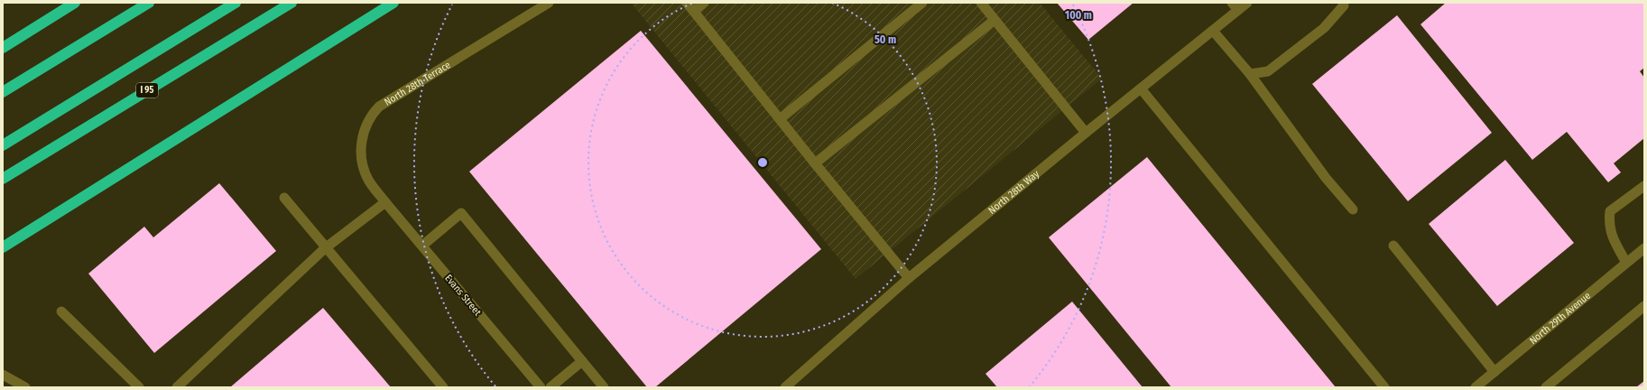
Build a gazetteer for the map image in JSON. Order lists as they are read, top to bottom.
{
  "streets": {
    "highway": ["I 95"],
    "street": [
      "North 28th Terrace",
      "North 28th Way",
      "Evans Street",
      "North 29th Avenue"
    ]
  },
  "crossings": [
    ["North 28th Terrace", "Evans Street"]
  ],
  "rings": ["100 m", "50 m"]
}
